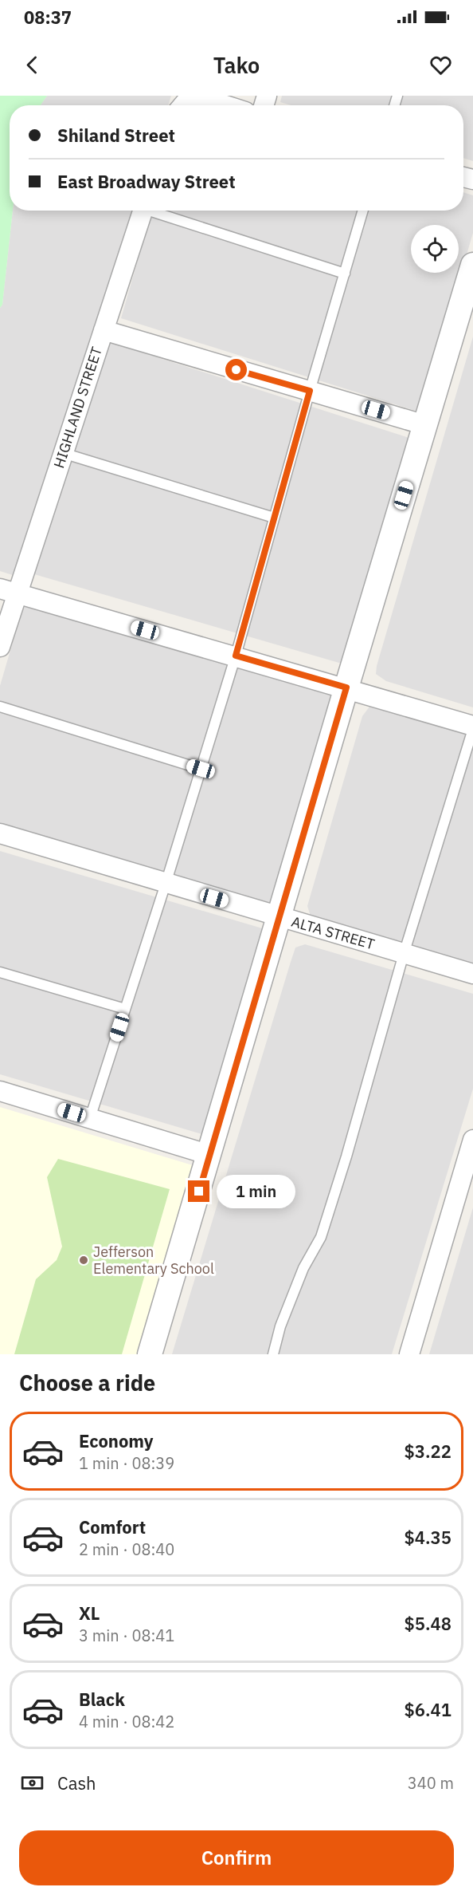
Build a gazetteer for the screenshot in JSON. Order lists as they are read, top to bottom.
{
  "streets": {
    "street": ["HIGHLAND STREET", "ALTA STREET"]
  },
  "places": ["Jefferson Elementary School"],
  "page": {
    "status": "08:37",
    "header": "Tako",
    "banner": ["Shiland Street", "East Broadway Street"],
    "bubble": "1 min",
    "heading": "Choose a ride",
    "list": [
      {
        "name": "Economy",
        "note": "1 min · 08:39",
        "value": "$3.22"
      },
      {
        "name": "Comfort",
        "note": "2 min · 08:40",
        "value": "$4.35"
      },
      {
        "name": "XL",
        "note": "3 min · 08:41",
        "value": "$5.48"
      },
      {
        "name": "Black",
        "note": "4 min · 08:42",
        "value": "$6.41"
      }
    ],
    "pay": ["Cash", "340 m"],
    "buttons": "Confirm"
  }
}
